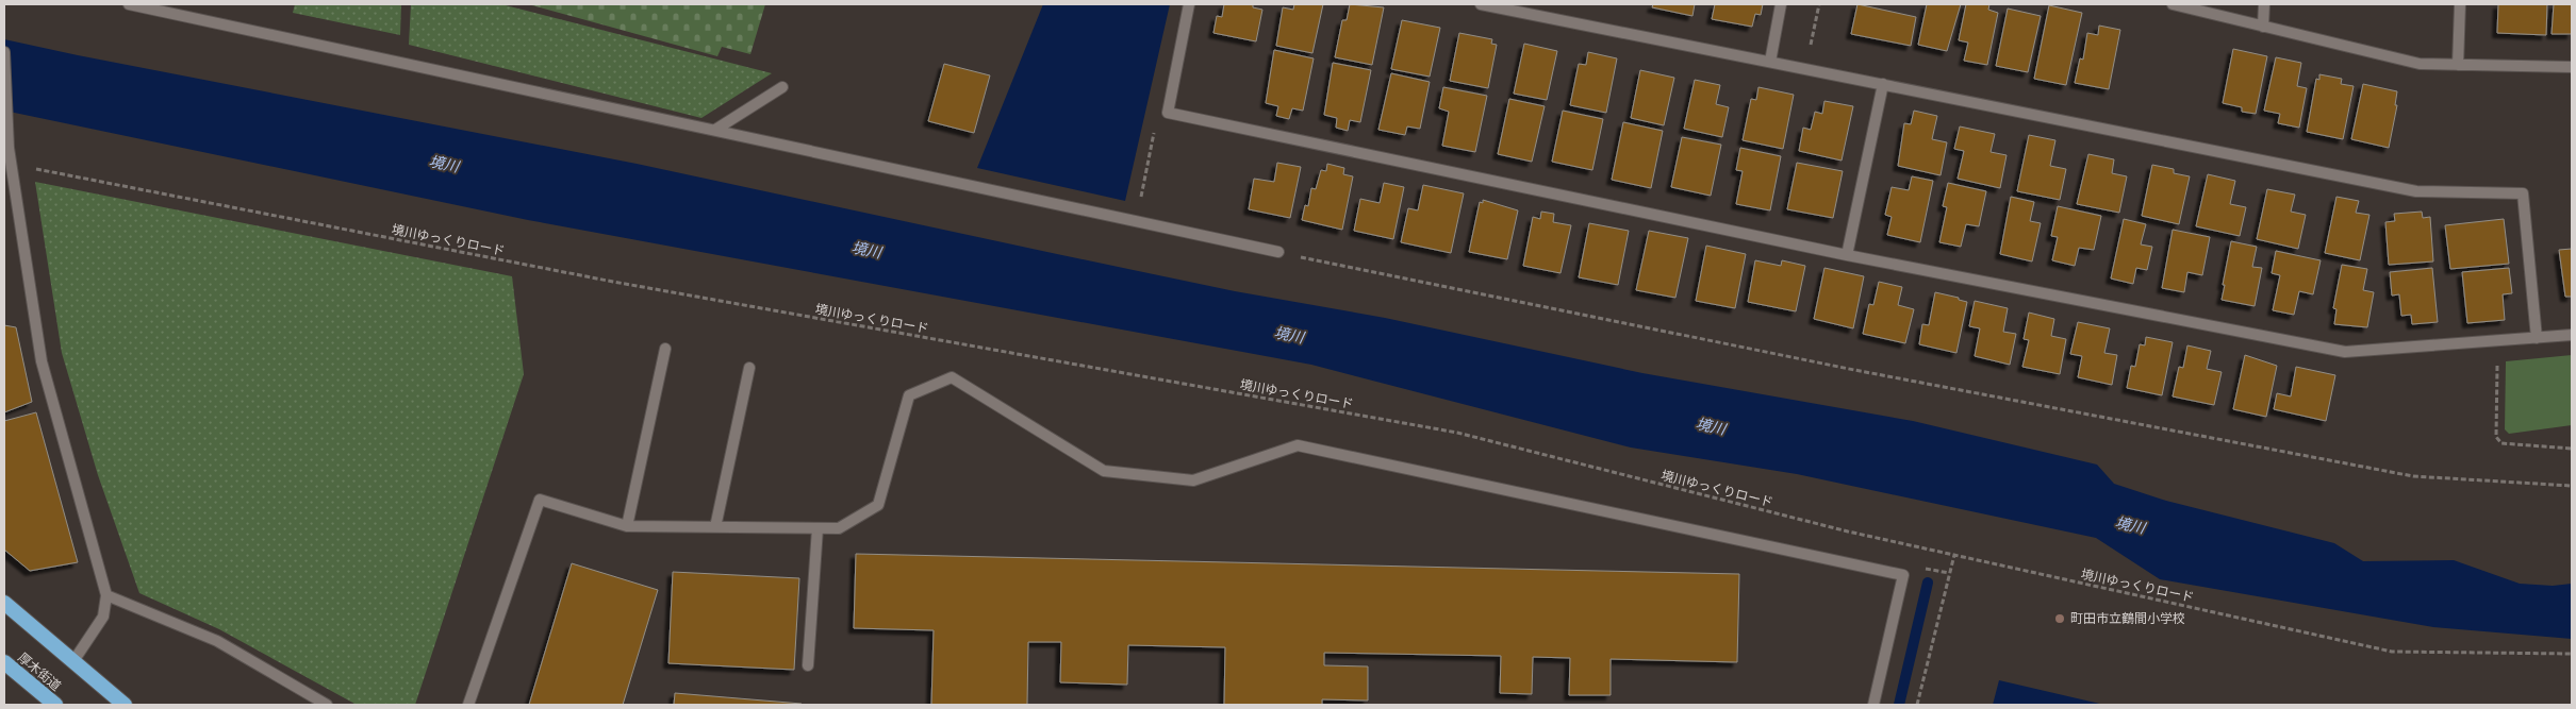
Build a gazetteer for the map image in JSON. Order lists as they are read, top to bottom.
{
  "streets": {
    "highway": ["厚木街道"],
    "path": ["境川ゆっくりロード"]
  },
  "water": ["境川"],
  "places": ["町田市立鶴間小学校"]
}
